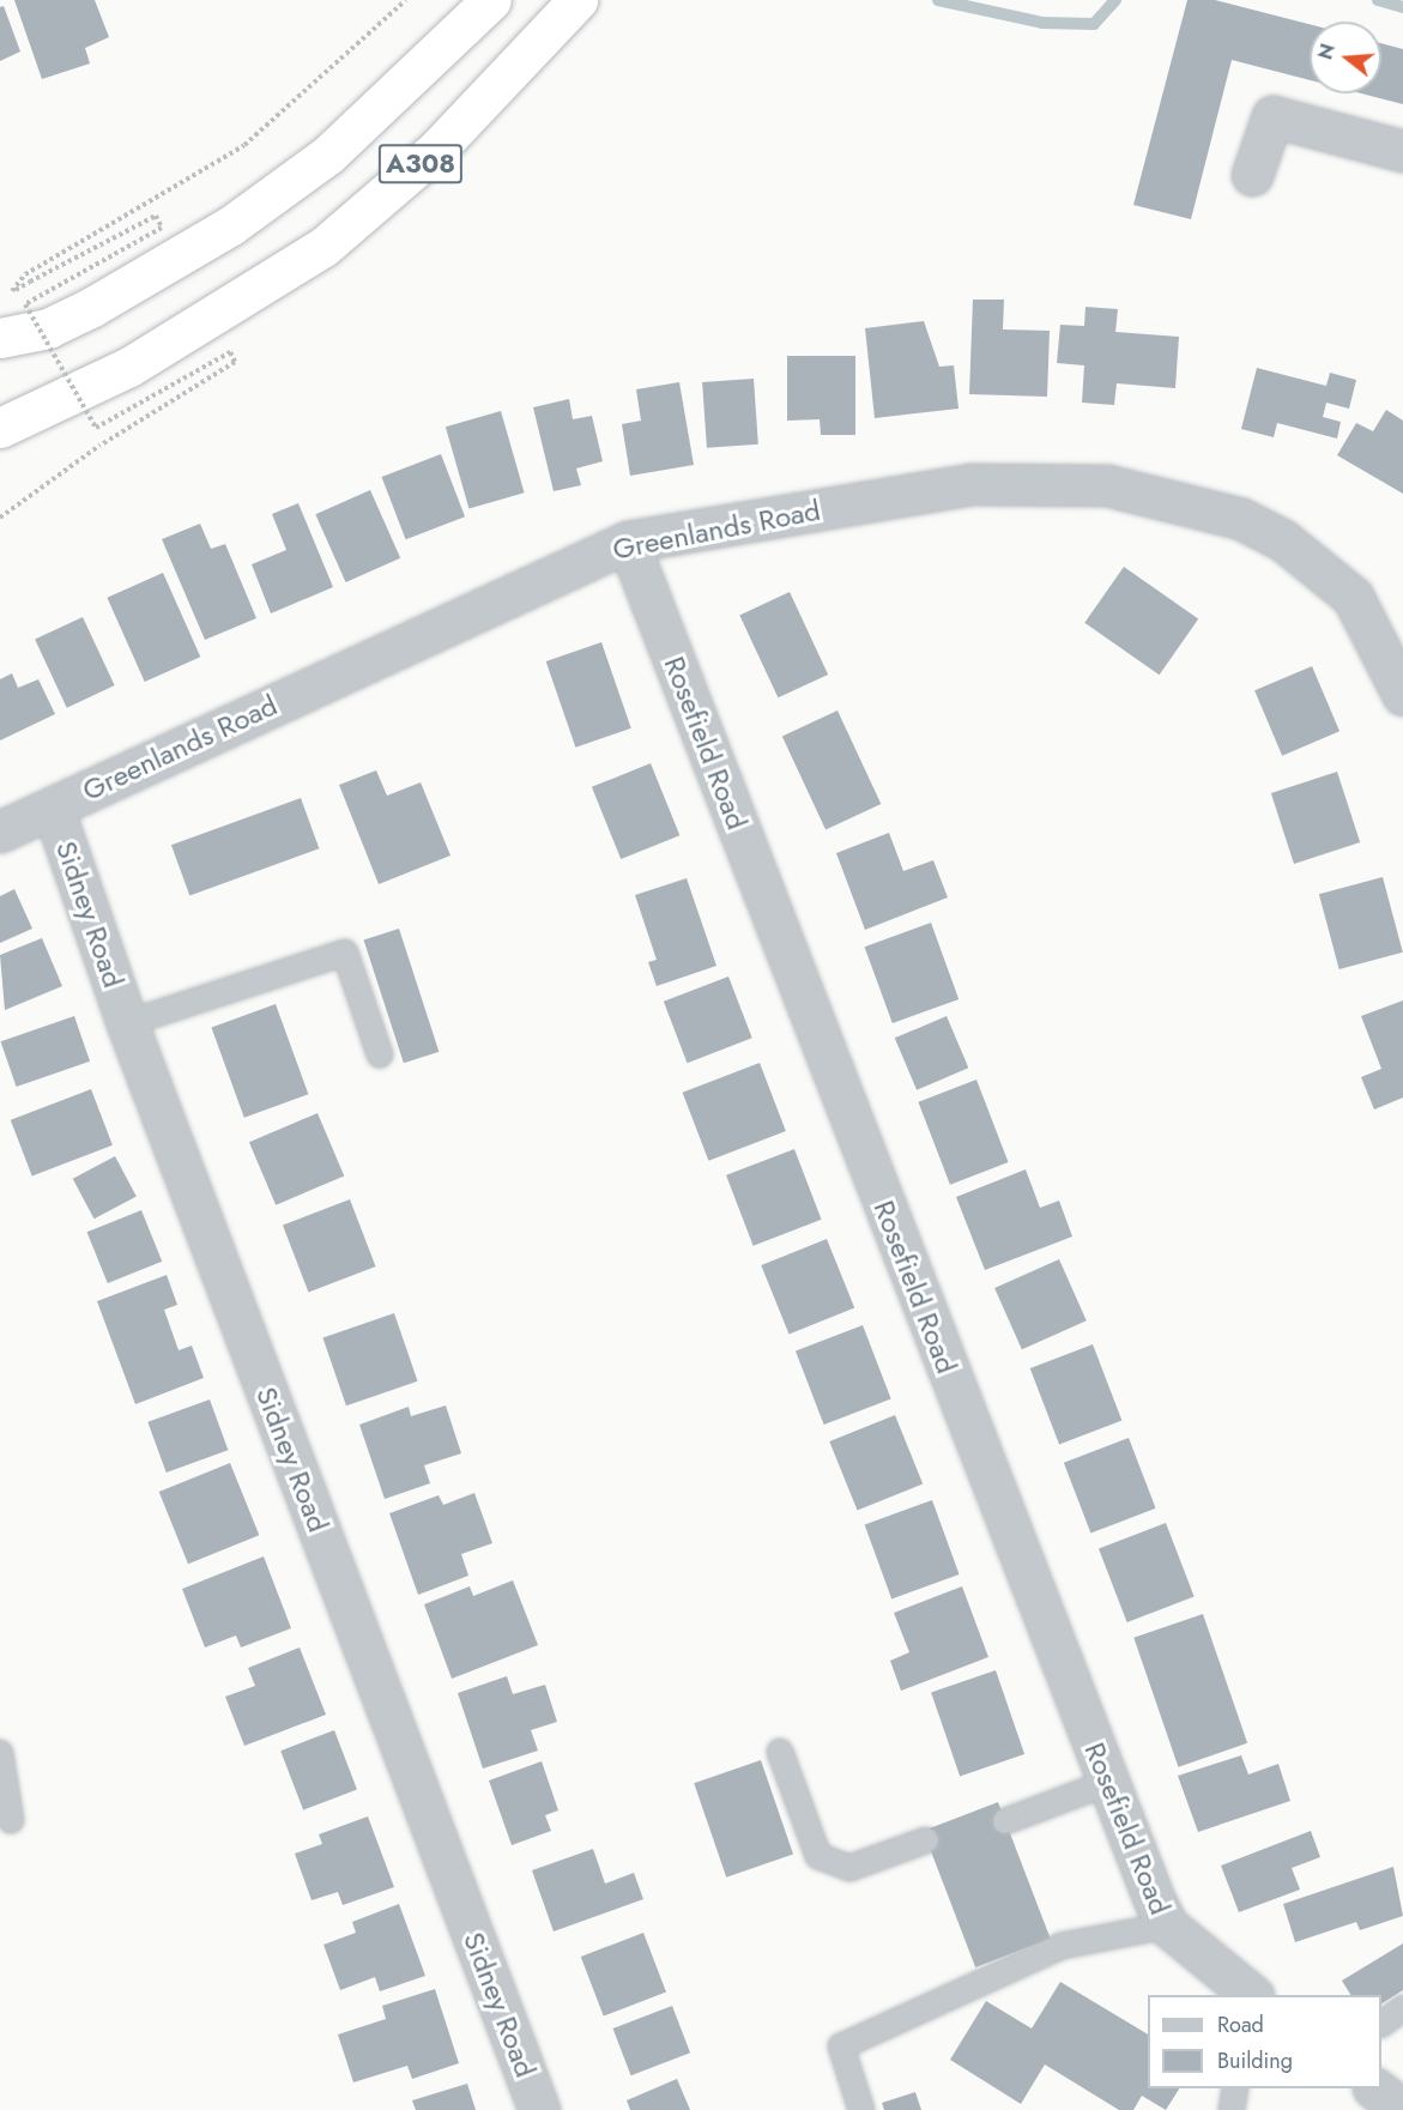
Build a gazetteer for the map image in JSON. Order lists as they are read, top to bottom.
{
  "streets": {
    "highway": ["A308"],
    "street": ["Greenlands Road", "Rosefield Road", "Sidney Road"]
  },
  "crossings": [
    ["Greenlands Road", "Rosefield Road"],
    ["Greenlands Road", "Sidney Road"]
  ],
  "legend": ["Road", "Building"],
  "north": "left"
}
